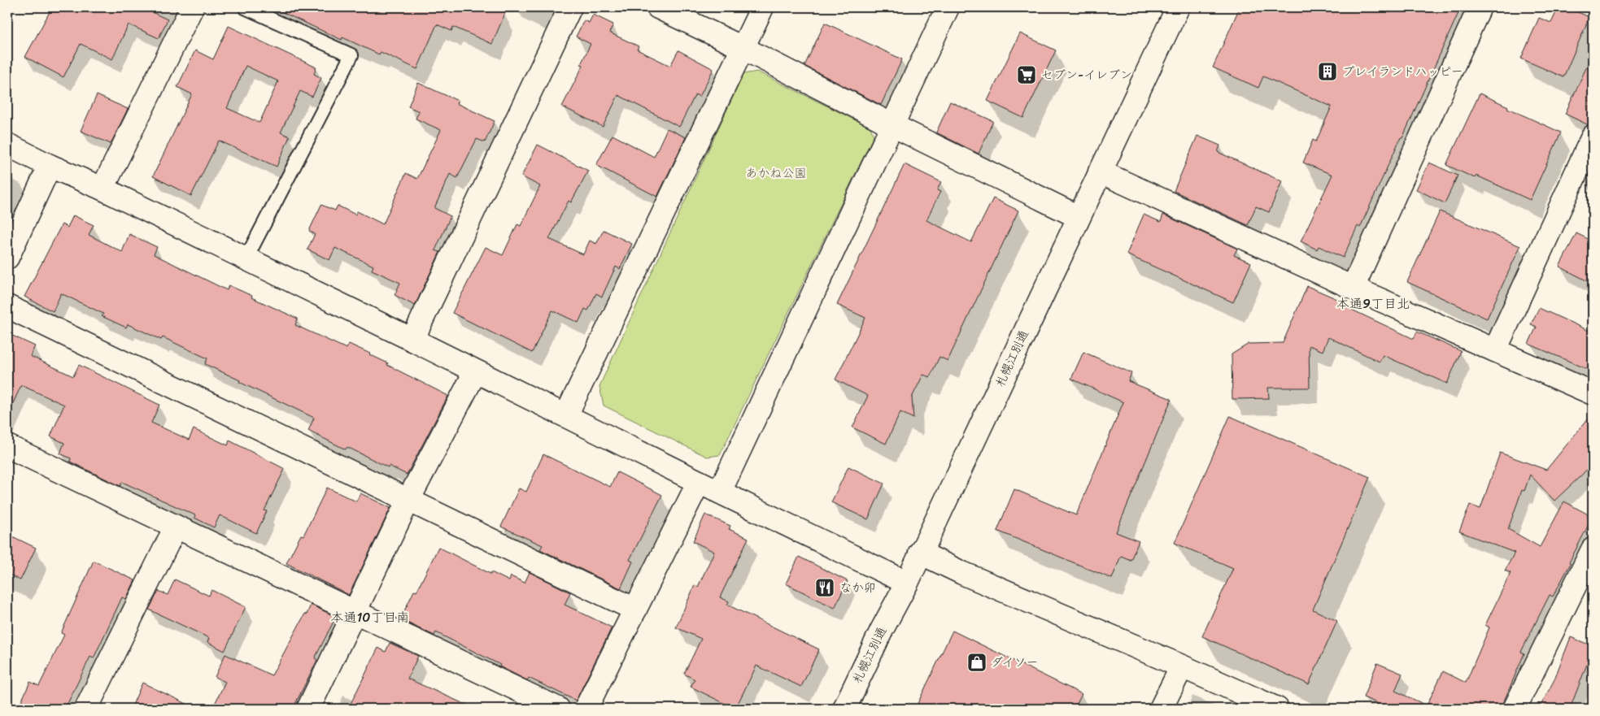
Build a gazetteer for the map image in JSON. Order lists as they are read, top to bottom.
{
  "streets": {
    "main road": ["札幌江別通"]
  },
  "districts": ["本通9丁目北", "本通10丁目南"],
  "parks": ["あかね公園"],
  "places": {
    "building": ["プレイランドハッピー"],
    "supermarket": ["セブン-イレブン"],
    "restaurant": ["なか卯"],
    "shop": ["ダイソー"]
  }
}
